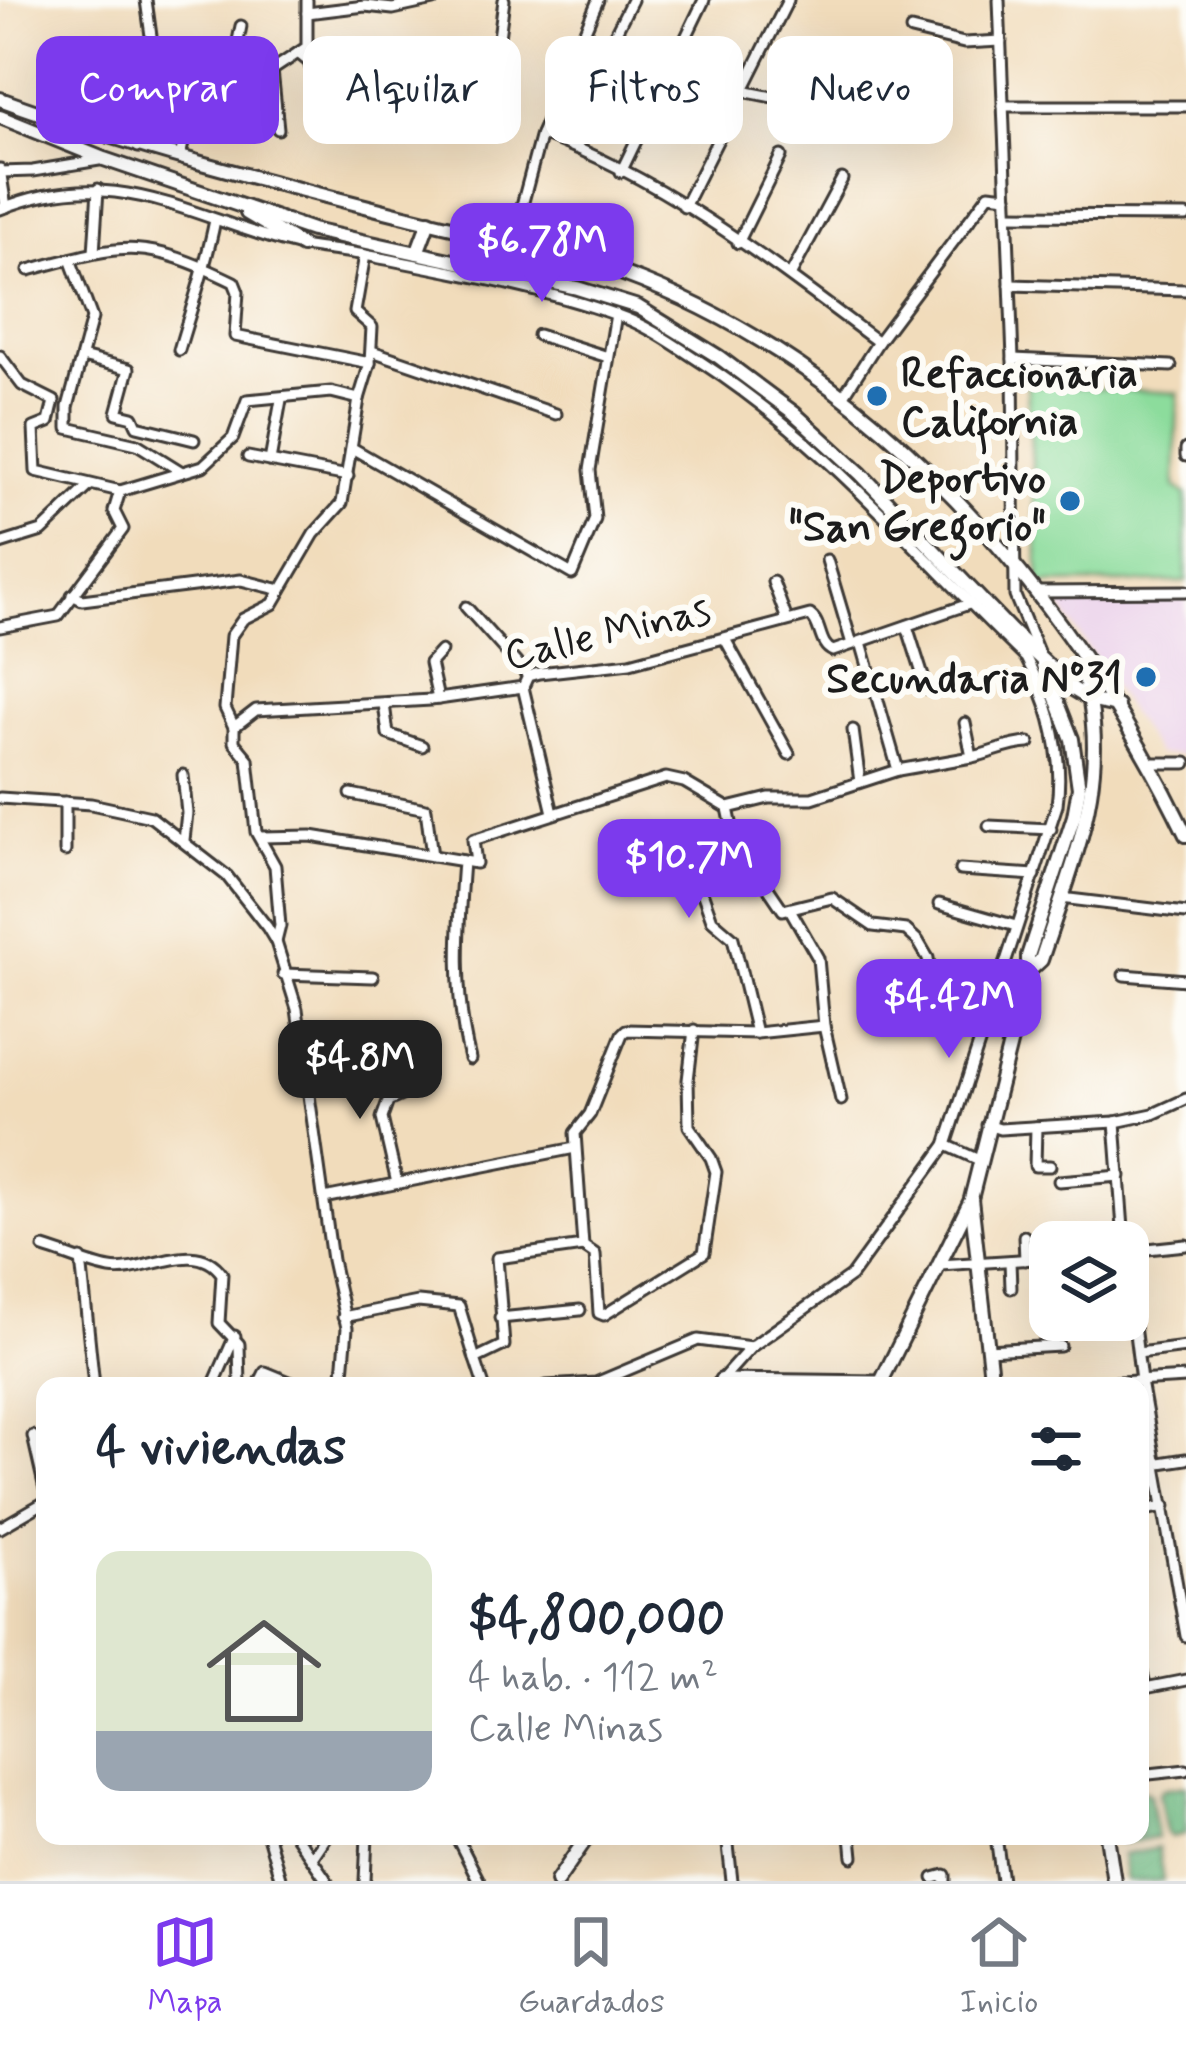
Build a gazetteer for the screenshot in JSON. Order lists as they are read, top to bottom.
{
  "streets": {
    "street": ["Calle Minas"]
  },
  "places": ["Refaccionaria California", "Deportivo \"San Gregorio\"", "Secundaria Nº31"],
  "page": {
    "chip": [
      "Comprar",
      "Alquilar",
      "Filtros",
      "Nuevo"
    ],
    "price": [
      "$6.78M",
      "$10.7M",
      "$4.42M",
      "$4.8M"
    ],
    "heading": "4 viviendas",
    "list": [
      {
        "name": "$4,800,000",
        "note": "4 hab. · 112 m² · Calle Minas"
      }
    ],
    "tabs": ["Mapa", "Guardados", "Inicio"]
  }
}
